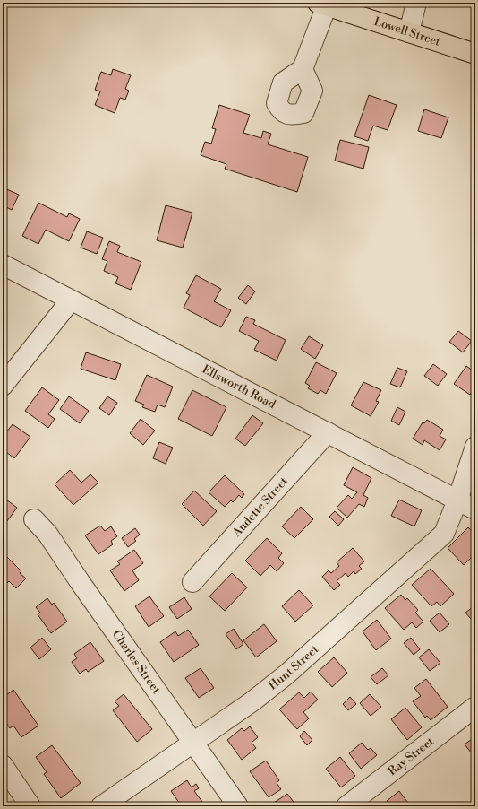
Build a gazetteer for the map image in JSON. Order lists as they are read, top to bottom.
{
  "streets": {
    "main road": ["Lowell Street"],
    "street": [
      "Ellsworth Road",
      "Audette Street",
      "Charles Street",
      "Hunt Street",
      "Ray Street"
    ]
  },
  "crossings": [
    ["Ellsworth Road", "Audette Street"],
    ["Ellsworth Road", "Hunt Street"],
    ["Charles Street", "Hunt Street"]
  ]
}
